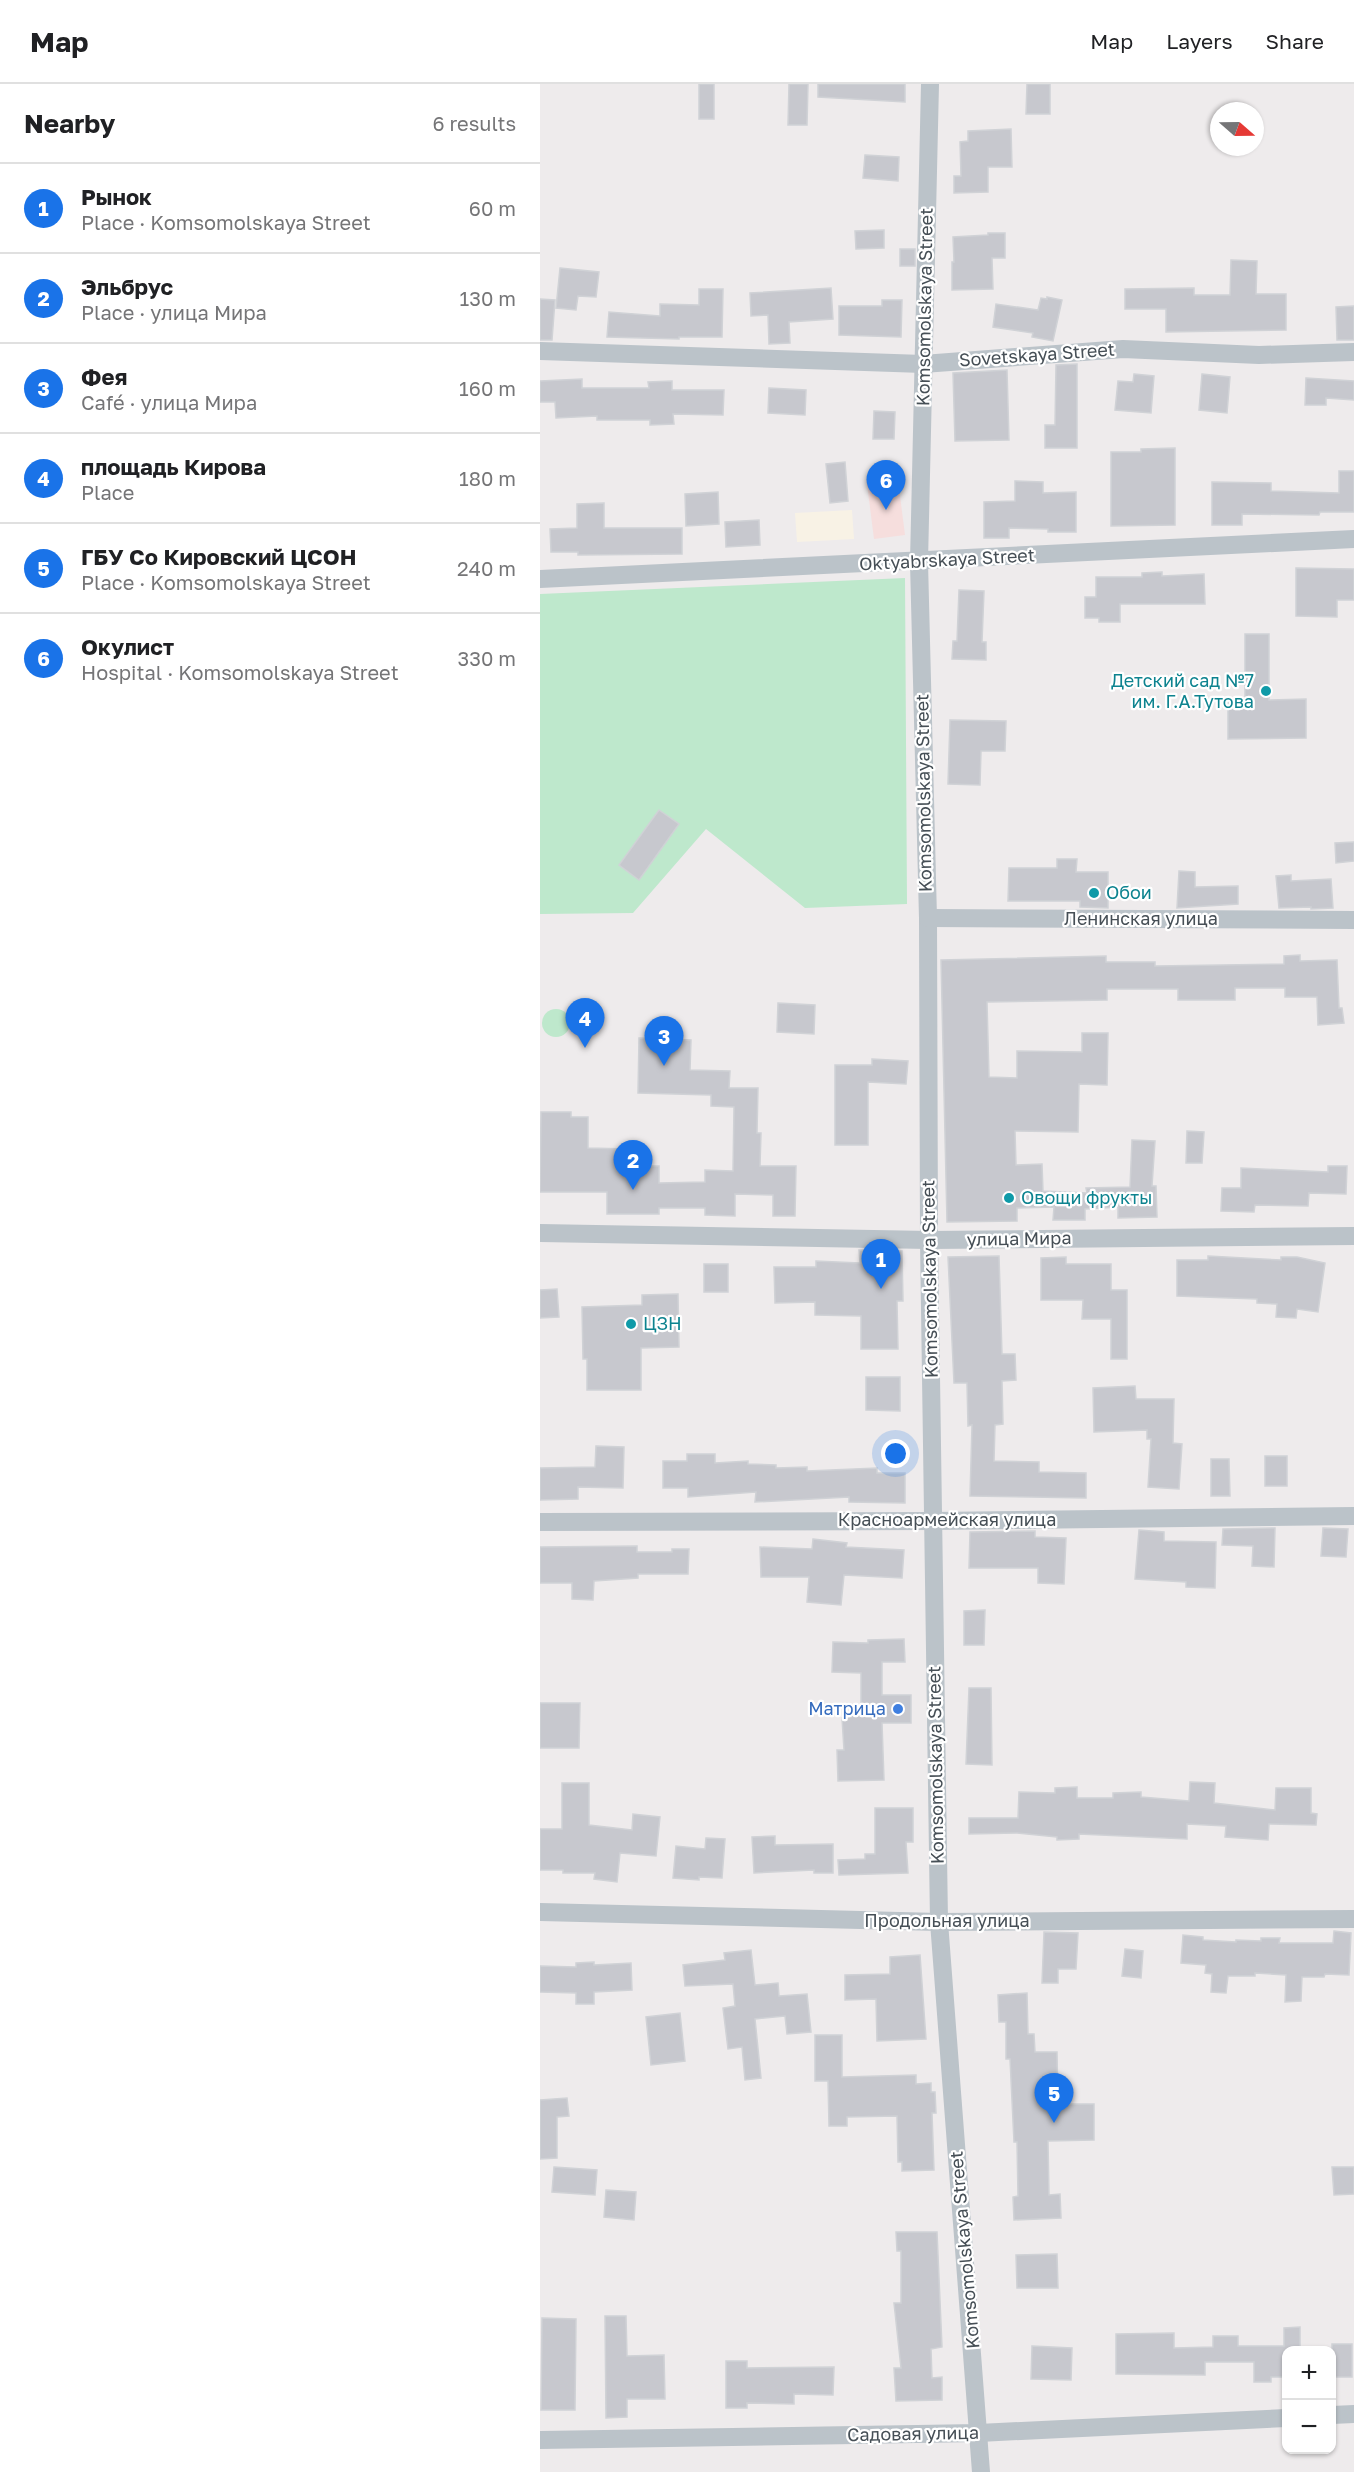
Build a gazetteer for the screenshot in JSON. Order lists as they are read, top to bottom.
{
  "streets": {
    "street": [
      "Komsomolskaya Street",
      "Sovetskaya Street",
      "Oktyabrskaya Street",
      "Ленинская улица",
      "улица Мира",
      "Красноармейская улица",
      "Продольная улица",
      "Садовая улица"
    ]
  },
  "crossings": [
    ["Komsomolskaya Street", "Sovetskaya Street"],
    ["Komsomolskaya Street", "Oktyabrskaya Street"],
    ["Komsomolskaya Street", "Ленинская улица"],
    ["Komsomolskaya Street", "улица Мира"],
    ["Komsomolskaya Street", "Красноармейская улица"],
    ["Komsomolskaya Street", "Продольная улица"],
    ["Komsomolskaya Street", "Садовая улица"]
  ],
  "places": [
    "Детский сад №7 им. Г.А.Тутова",
    "Обои",
    "Овощи фрукты",
    "ЦЗН",
    "Матрица"
  ],
  "north": "right",
  "page": {
    "header": "Map",
    "nav": ["Map", "Layers", "Share"],
    "heading": ["Nearby", "6 results"],
    "list": [
      {
        "mark": "1",
        "name": "Рынок",
        "note": "Place · Komsomolskaya Street",
        "value": "60 m"
      },
      {
        "mark": "2",
        "name": "Эльбрус",
        "note": "Place · улица Мира",
        "value": "130 m"
      },
      {
        "mark": "3",
        "name": "Фея",
        "note": "Café · улица Мира",
        "value": "160 m"
      },
      {
        "mark": "4",
        "name": "площадь Кирова",
        "note": "Place",
        "value": "180 m"
      },
      {
        "mark": "5",
        "name": "ГБУ Со Кировский ЦСОН",
        "note": "Place · Komsomolskaya Street",
        "value": "240 m"
      },
      {
        "mark": "6",
        "name": "Окулист",
        "note": "Hospital · Komsomolskaya Street",
        "value": "330 m"
      }
    ],
    "pins": [
      "6",
      "4",
      "3",
      "2",
      "1",
      "5"
    ],
    "map_buttons": ["+", "−"]
  }
}
